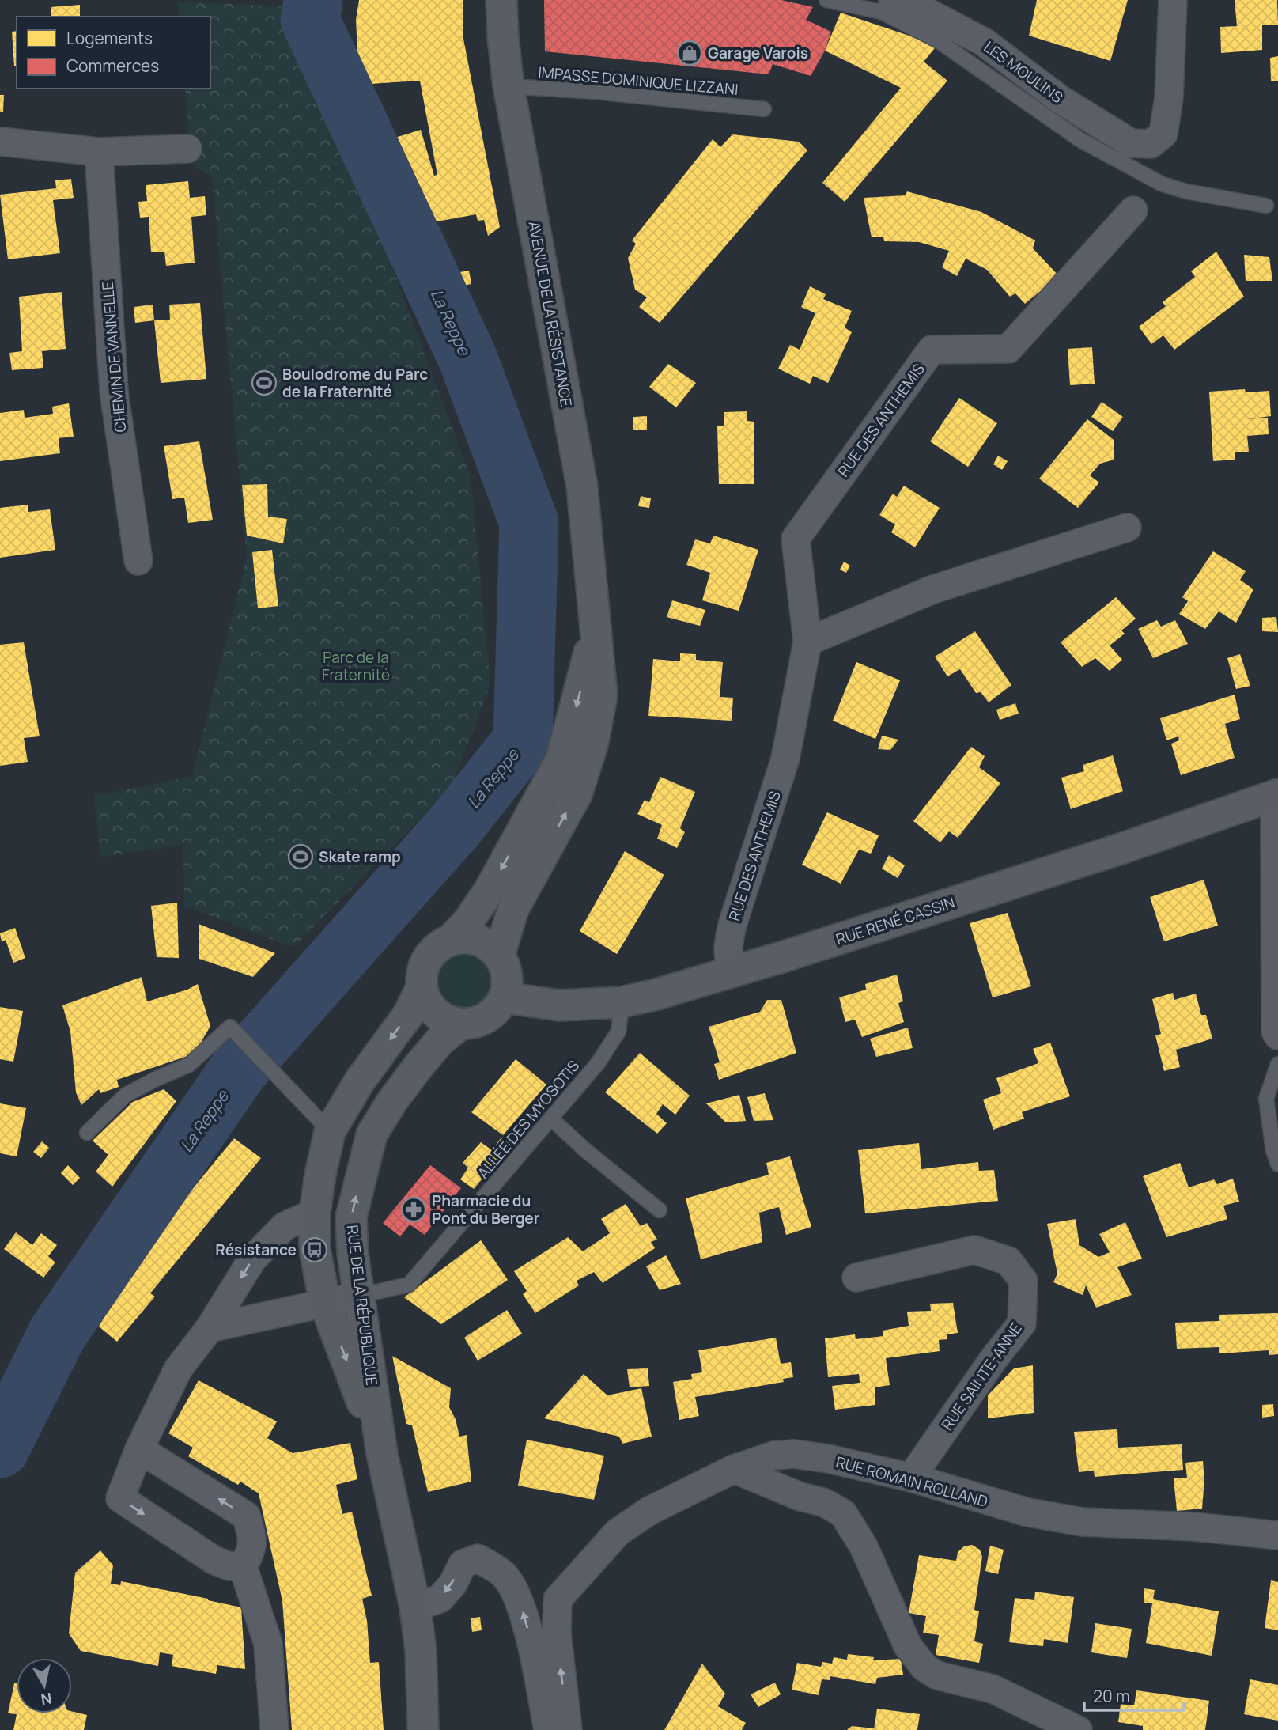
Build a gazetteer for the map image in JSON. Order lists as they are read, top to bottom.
{
  "streets": {
    "main road": ["AVENUE DE LA RÉSISTANCE", "RUE RENÉ CASSIN", "RUE DE LA RÉPUBLIQUE"],
    "street": [
      "LES MOULINS",
      "CHEMIN DE VANNELLE",
      "RUE DES ANTHEMIS",
      "RUE SAINTE-ANNE",
      "RUE ROMAIN ROLLAND"
    ],
    "lane": ["IMPASSE DOMINIQUE LIZZANI", "ALLÉE DES MYOSOTIS"]
  },
  "crossings": [
    ["IMPASSE DOMINIQUE LIZZANI", "AVENUE DE LA RÉSISTANCE"],
    ["AVENUE DE LA RÉSISTANCE", "RUE RENÉ CASSIN"],
    ["AVENUE DE LA RÉSISTANCE", "RUE DE LA RÉPUBLIQUE"],
    ["RUE DES ANTHEMIS", "RUE RENÉ CASSIN"],
    ["RUE RENÉ CASSIN", "ALLÉE DES MYOSOTIS"],
    ["RUE RENÉ CASSIN", "RUE DE LA RÉPUBLIQUE"],
    ["ALLÉE DES MYOSOTIS", "RUE DE LA RÉPUBLIQUE"],
    ["RUE SAINTE-ANNE", "RUE ROMAIN ROLLAND"]
  ],
  "water": ["La Reppe"],
  "parks": ["Parc de la Fraternité"],
  "places": {
    "shop": ["Garage Varois"],
    "sports": ["Boulodrome du Parc de la Fraternité", "Skate ramp"],
    "pharmacy": ["Pharmacie du Pont du Berger"],
    "bus stop": ["Résistance"]
  },
  "legend": ["Logements", "Commerces"],
  "scale_bar": "20 m",
  "north": "bottom"
}
